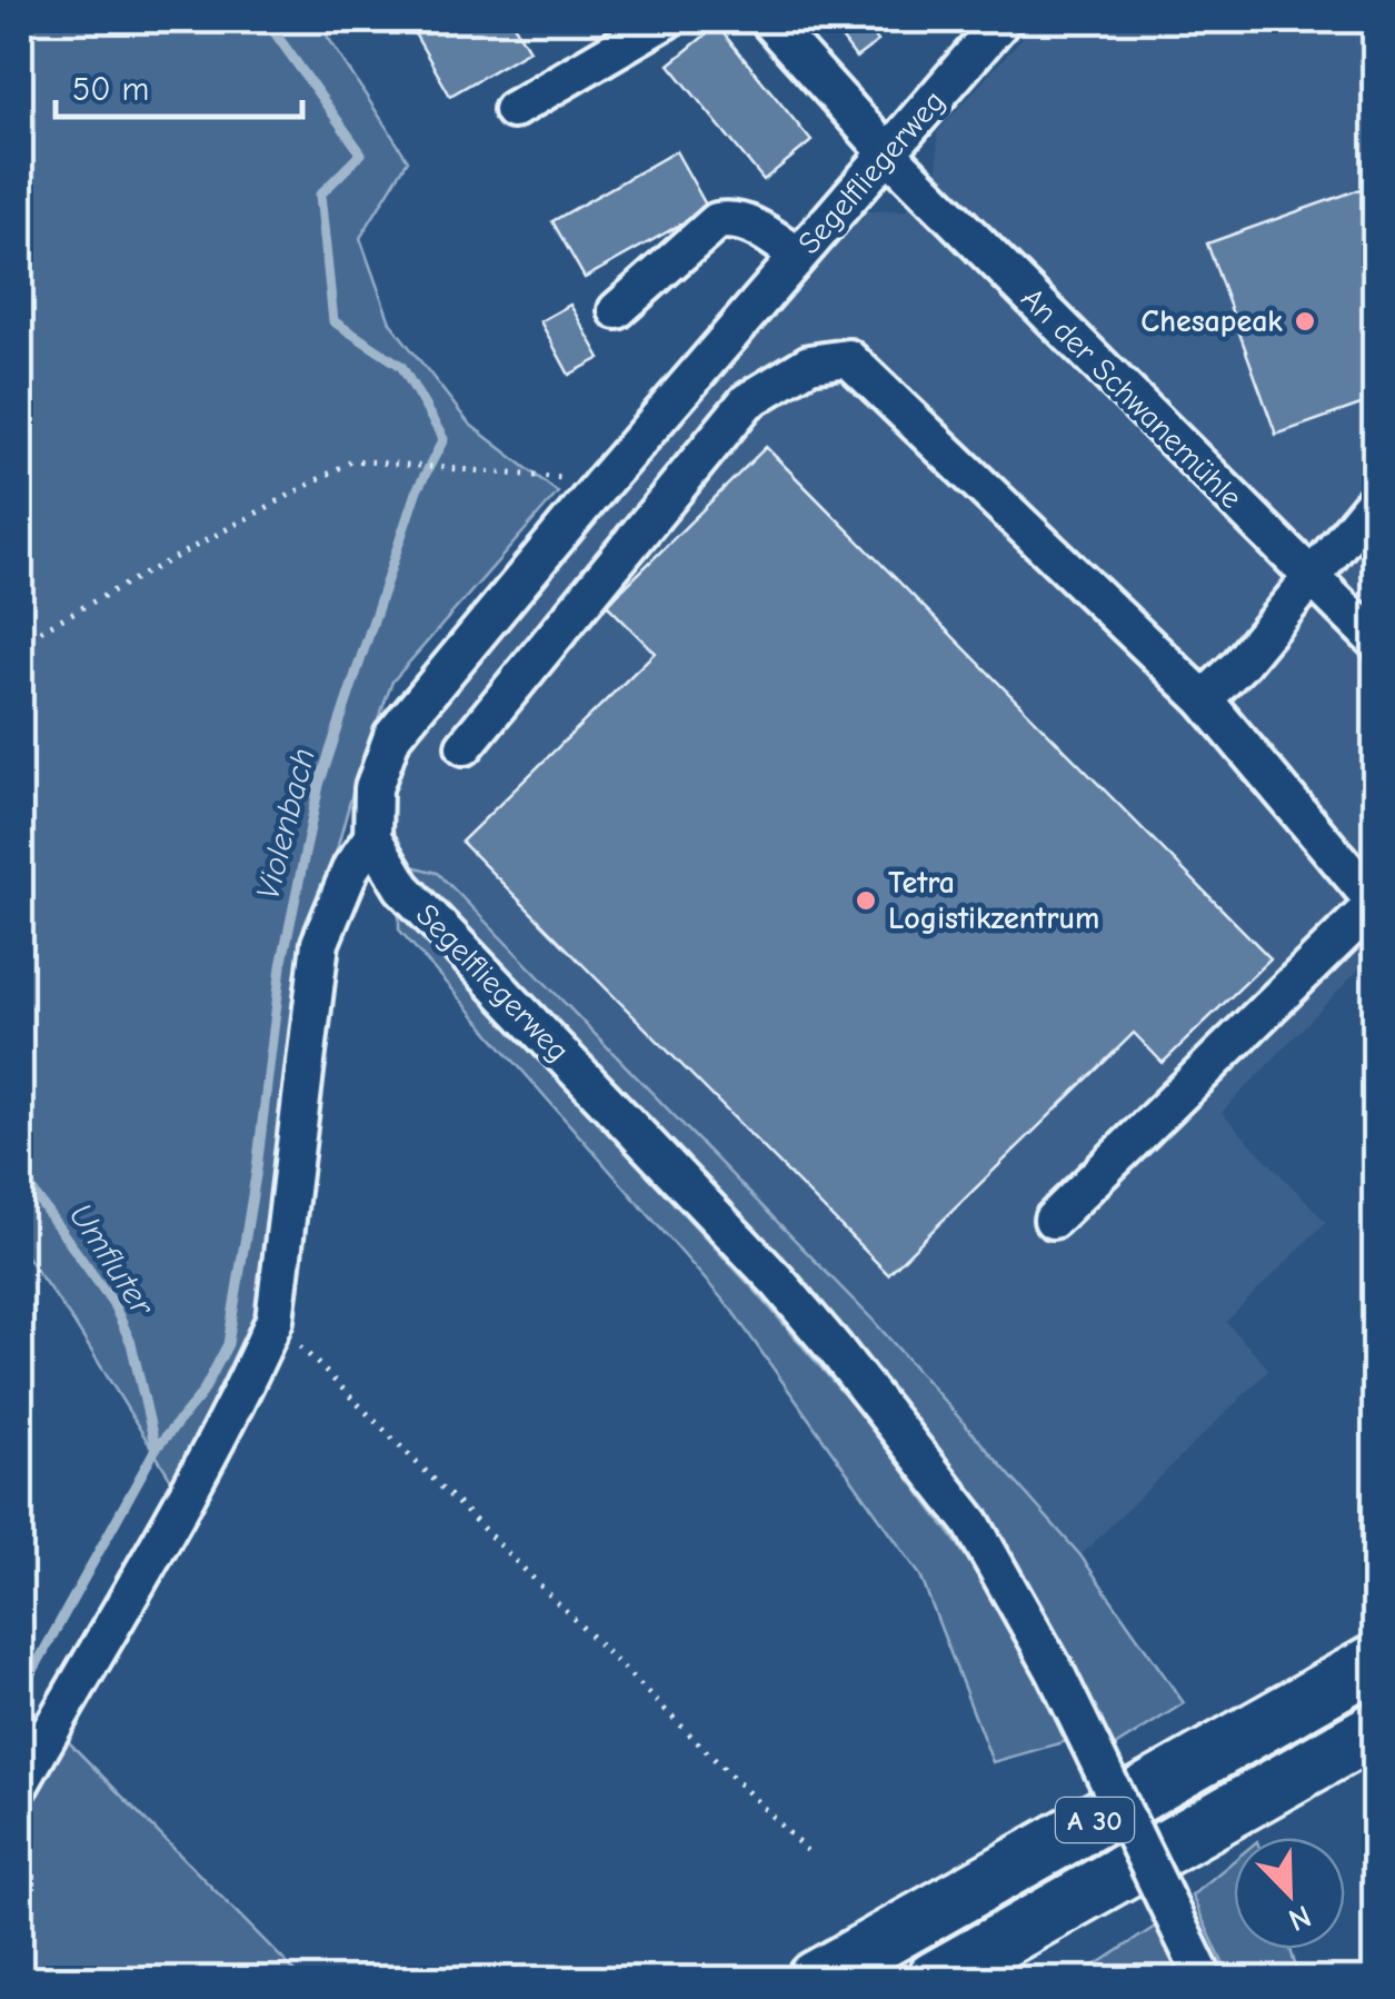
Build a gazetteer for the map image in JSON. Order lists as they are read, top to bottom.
{
  "streets": {
    "highway": ["A 30"],
    "street": ["Segelfliegerweg", "An der Schwanemühle"]
  },
  "crossings": [
    ["Segelfliegerweg", "An der Schwanemühle"]
  ],
  "water": ["Violenbach", "Umfluter"],
  "places": ["Chesapeak", "Tetra Logistikzentrum"],
  "scale_bar": "50 m",
  "north": "bottom right"
}
